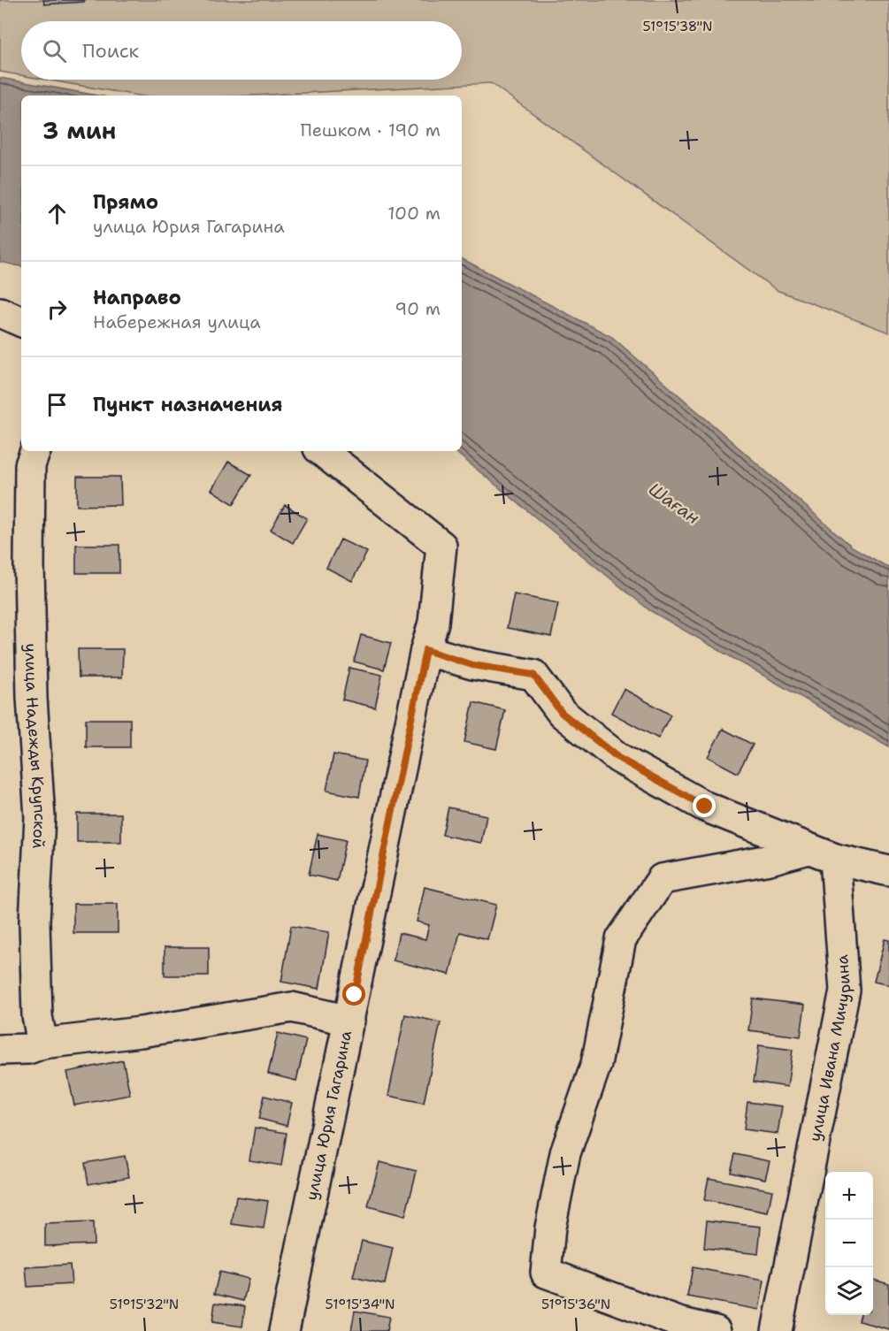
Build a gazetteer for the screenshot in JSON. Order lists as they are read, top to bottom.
{
  "streets": {
    "street": ["улица Надежды Крупской", "улица Ивана Мичурина", "улица Юрия Гагарина"]
  },
  "water": ["Шаған"],
  "page": {
    "search": "Поиск",
    "heading": ["3 мин", "Пешком · 190 m"],
    "list": [
      ["Прямо", "улица Юрия Гагарина", "100 m"],
      ["Направо", "Набережная улица", "90 m"],
      "Пункт назначения"
    ],
    "map_buttons": ["+", "−"]
  },
  "coordinates": [
    "51°15'38\"N",
    "51°15'32\"N",
    "51°15'34\"N",
    "51°15'36\"N"
  ]
}
